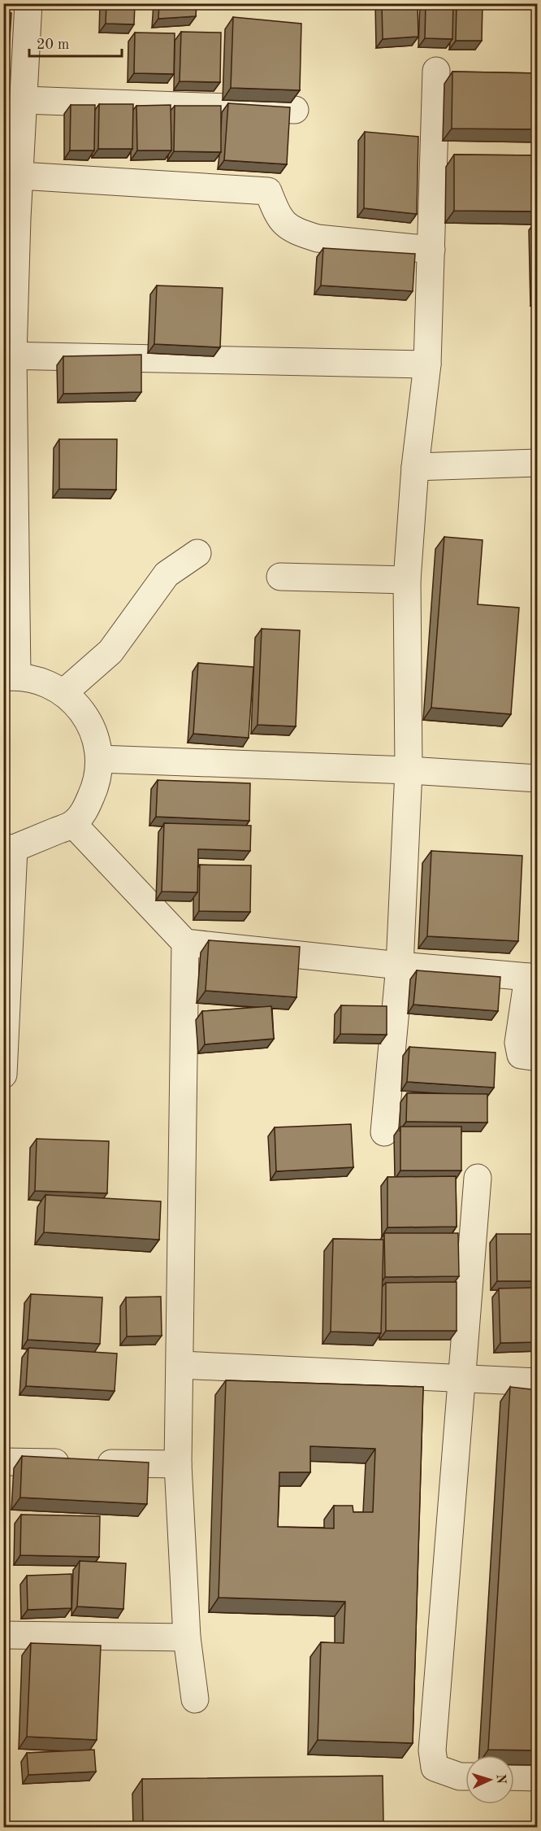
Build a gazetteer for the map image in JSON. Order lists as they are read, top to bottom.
{
  "scale_bar": "20 m",
  "north": "right"
}
